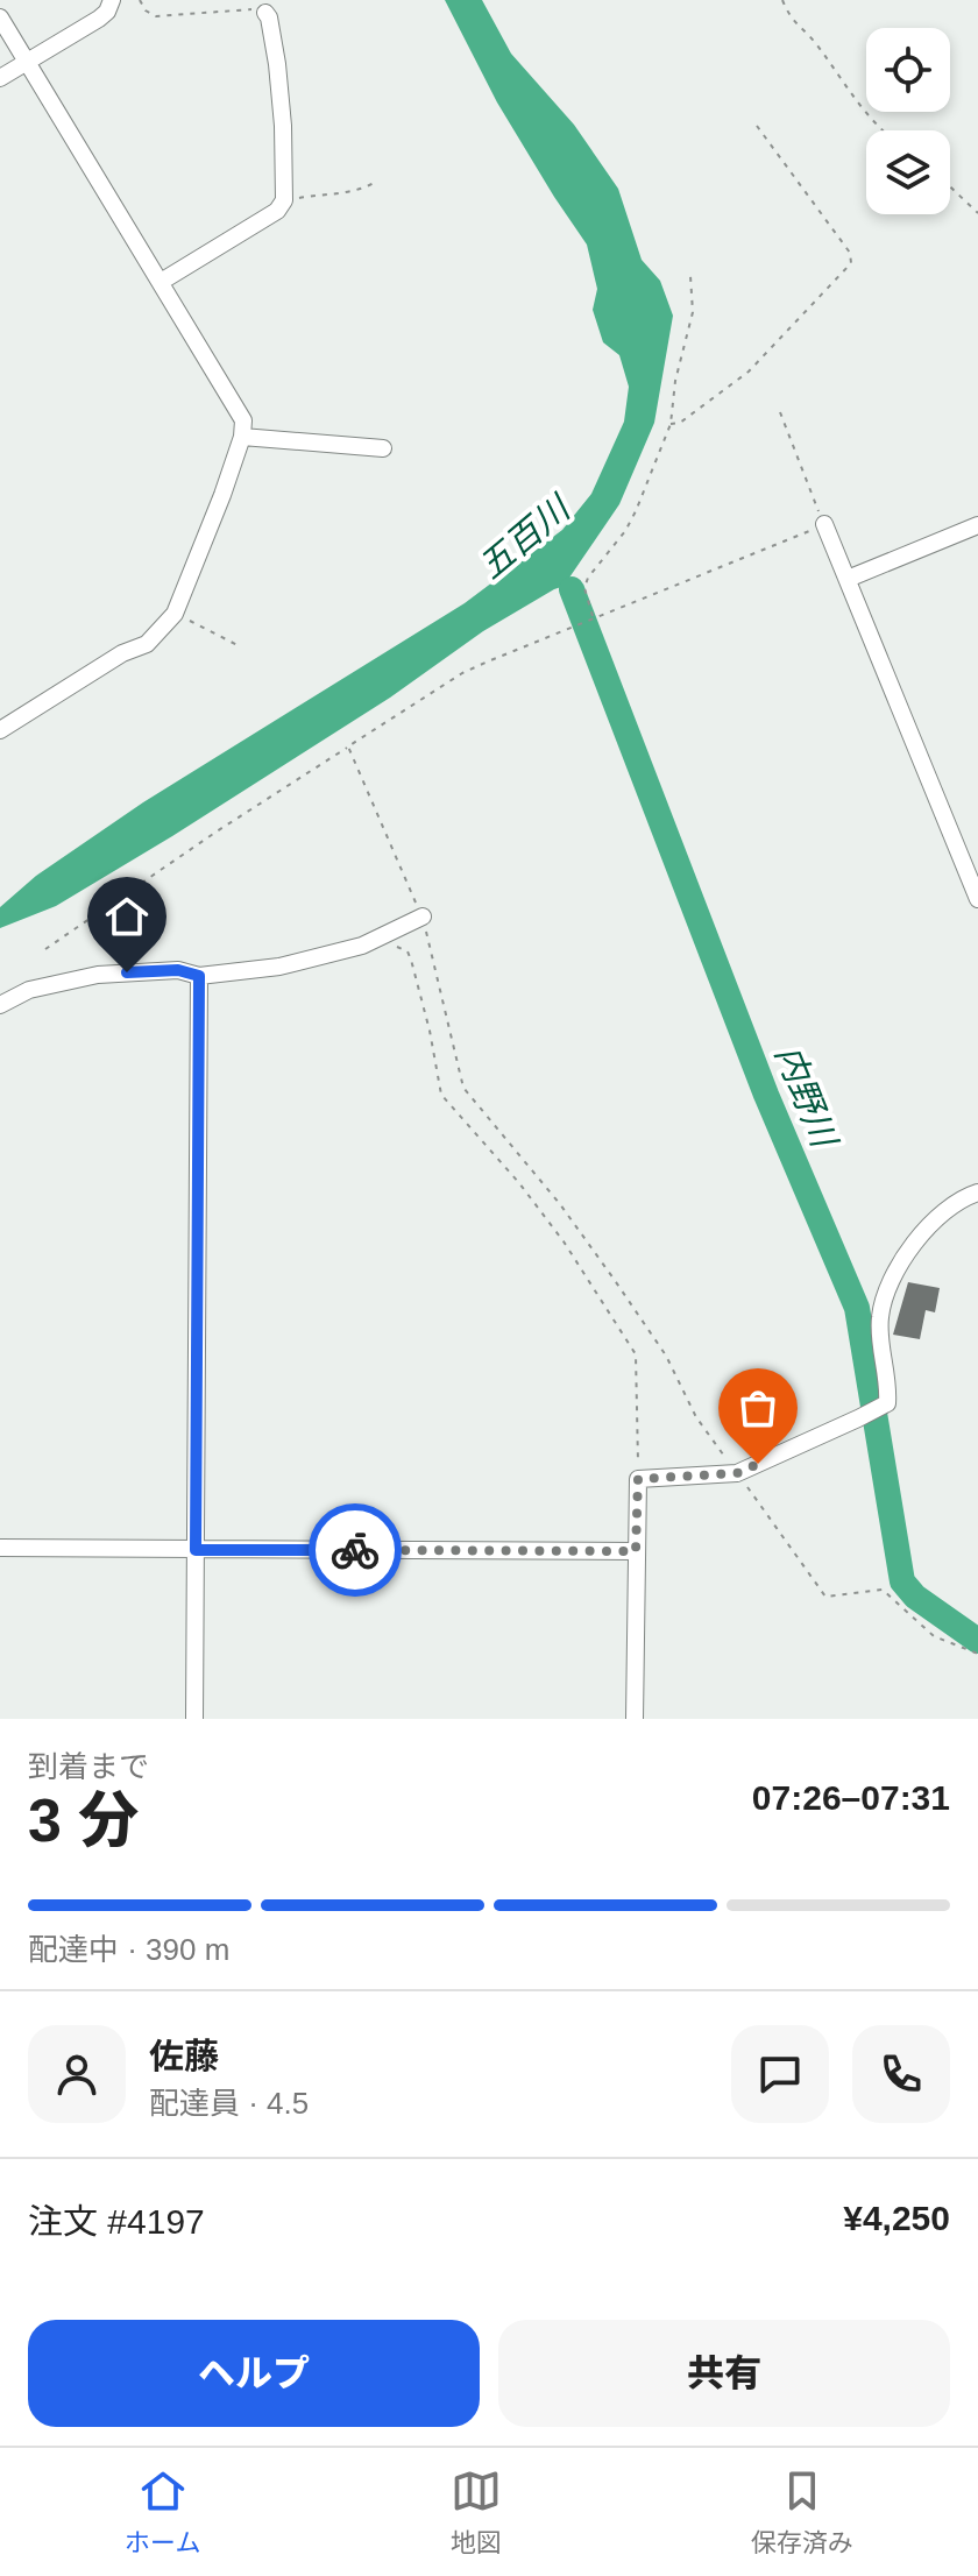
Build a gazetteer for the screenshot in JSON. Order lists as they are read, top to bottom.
{
  "water": ["五百川", "内野川"],
  "page": {
    "heading": ["3 分", "到着まで", "07:26–07:31"],
    "panel": [
      "佐藤",
      "配達員 · 4.5",
      "注文 #4197",
      "¥4,250"
    ],
    "bar": "配達中 · 390 m",
    "buttons": ["ヘルプ", "共有"],
    "tabs": ["ホーム", "地図", "保存済み"]
  }
}
